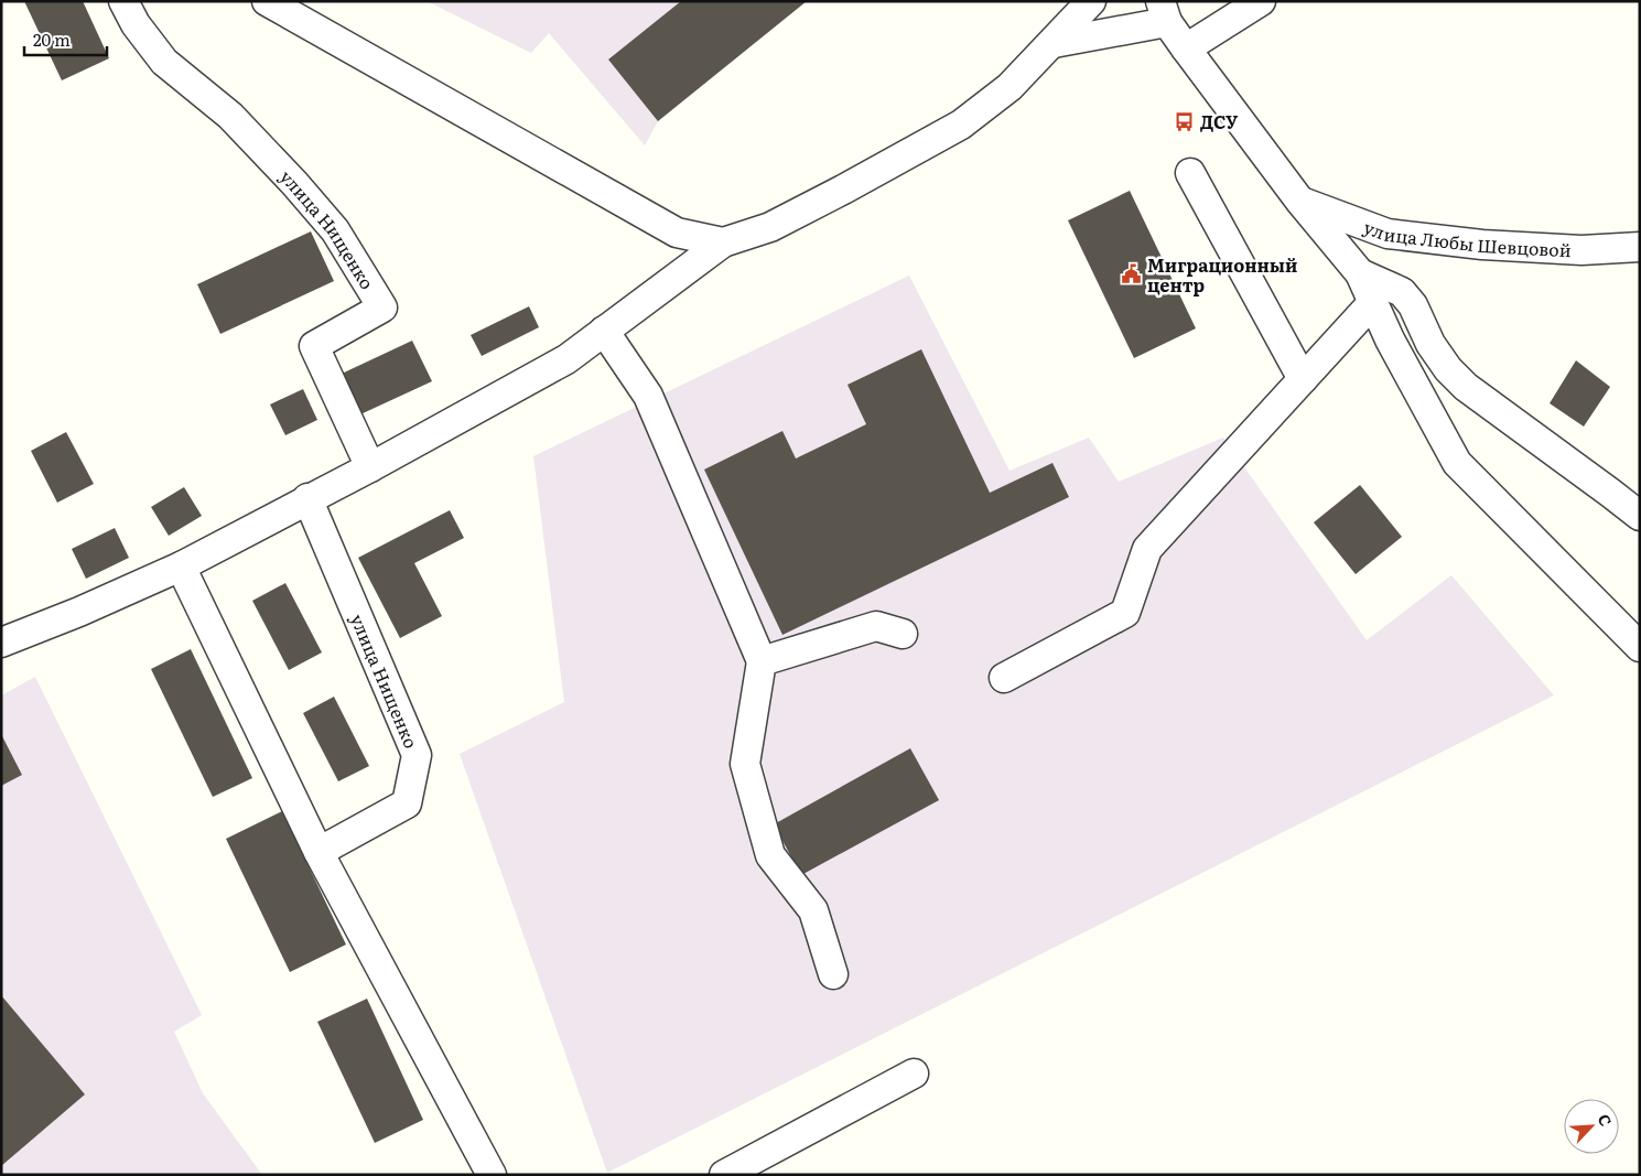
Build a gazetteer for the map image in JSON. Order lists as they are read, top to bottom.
{
  "streets": {
    "street": ["улица Нищенко", "улица Любы Шевцовой"]
  },
  "places": {
    "bus stop": ["ДСУ"],
    "public building": ["Миграционный центр"]
  },
  "scale_bar": "20 m",
  "north": "top right"
}
